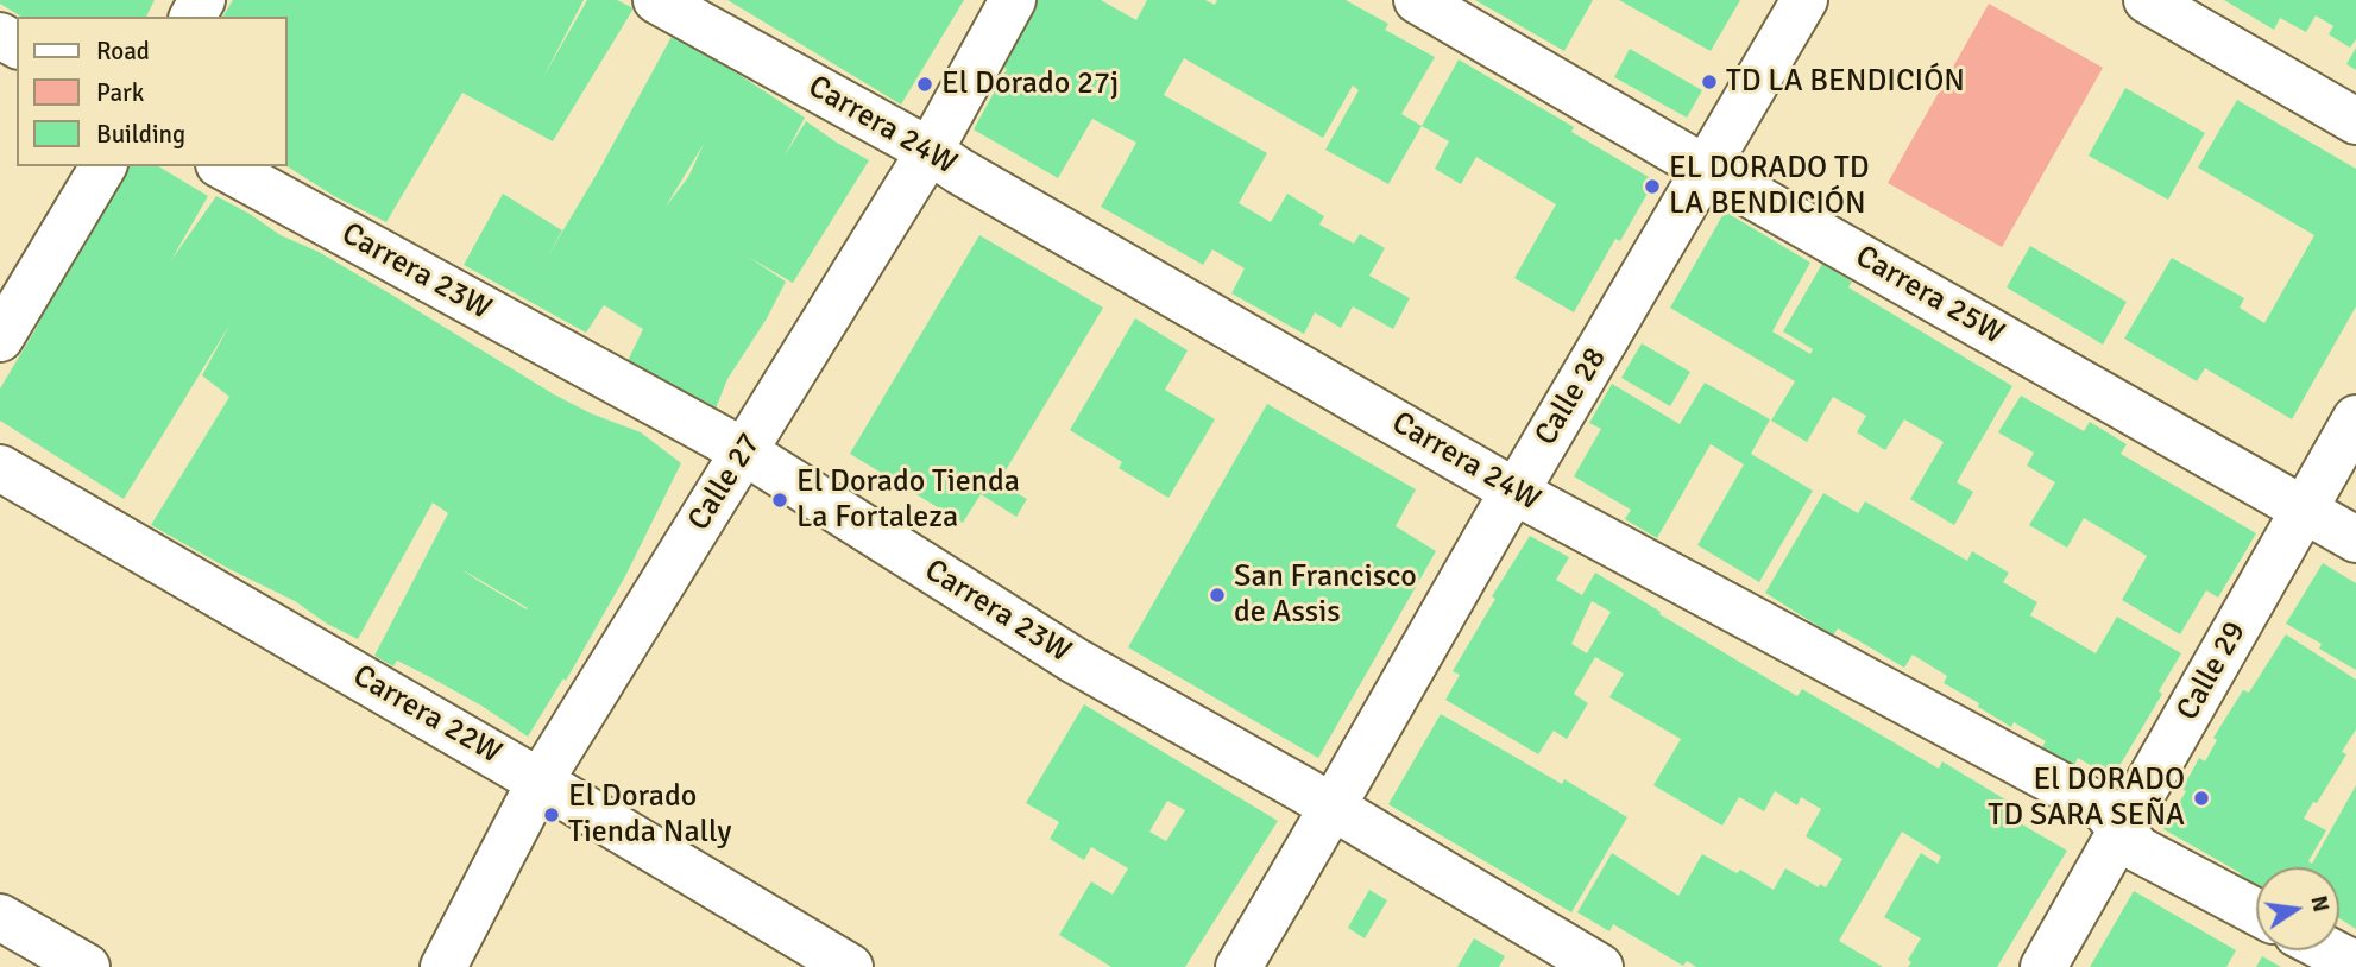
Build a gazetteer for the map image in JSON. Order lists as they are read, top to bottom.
{
  "streets": {
    "street": [
      "Carrera 24W",
      "Carrera 23W",
      "Carrera 25W",
      "Calle 28",
      "Calle 27",
      "Calle 29",
      "Carrera 22W"
    ]
  },
  "crossings": [
    ["Carrera 24W", "Calle 28"],
    ["Carrera 24W", "Calle 27"],
    ["Carrera 24W", "Calle 29"],
    ["Carrera 23W", "Calle 28"],
    ["Carrera 23W", "Calle 27"],
    ["Carrera 25W", "Calle 28"],
    ["Carrera 25W", "Calle 29"],
    ["Calle 27", "Carrera 22W"]
  ],
  "places": [
    "TD LA BENDICIÓN",
    "El Dorado 27j",
    "EL DORADO TD LA BENDICIÓN",
    "El Dorado Tienda La Fortaleza",
    "San Francisco de Assis",
    "El DORADO TD SARA SEÑA",
    "El Dorado Tienda Nally"
  ],
  "legend": ["Road", "Park", "Building"],
  "north": "right"
}
